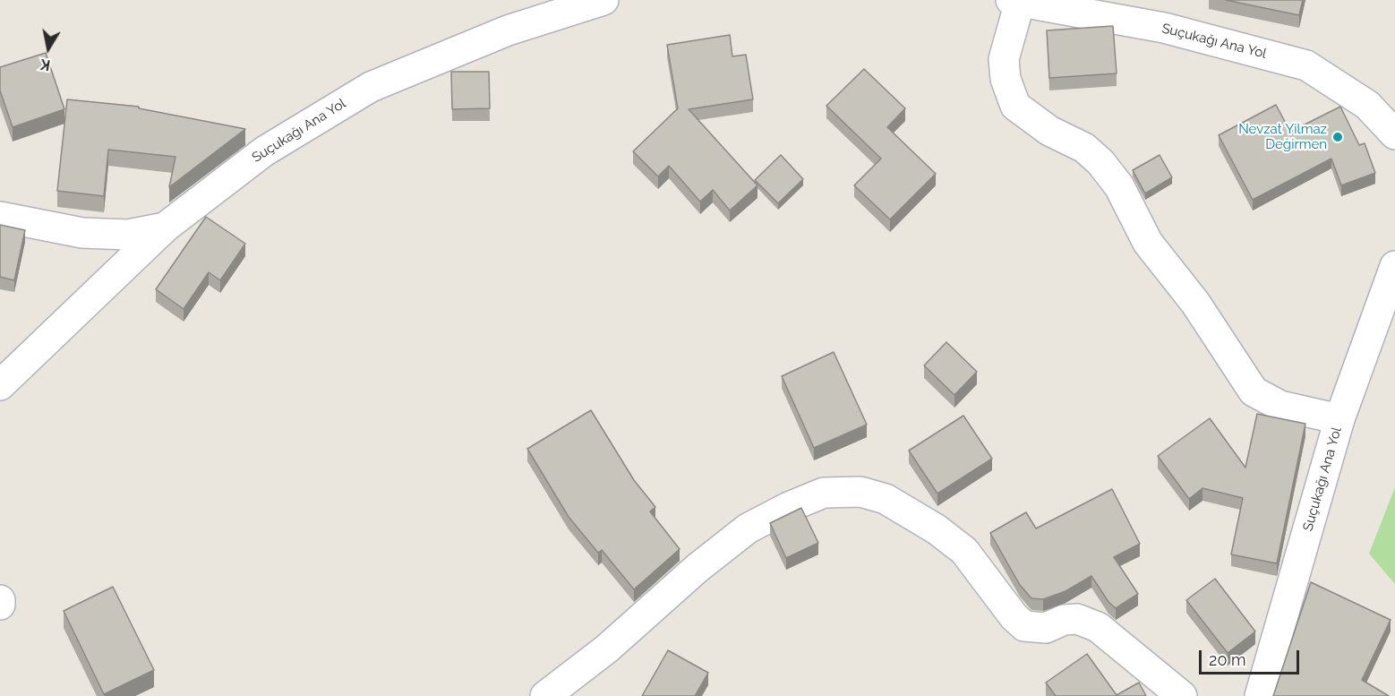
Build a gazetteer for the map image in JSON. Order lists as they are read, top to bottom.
{
  "streets": {
    "street": ["Suçukağı Ana Yol"]
  },
  "places": ["Nevzat Yilmaz Değirmen"],
  "scale_bar": "20 m",
  "north": "bottom"
}
